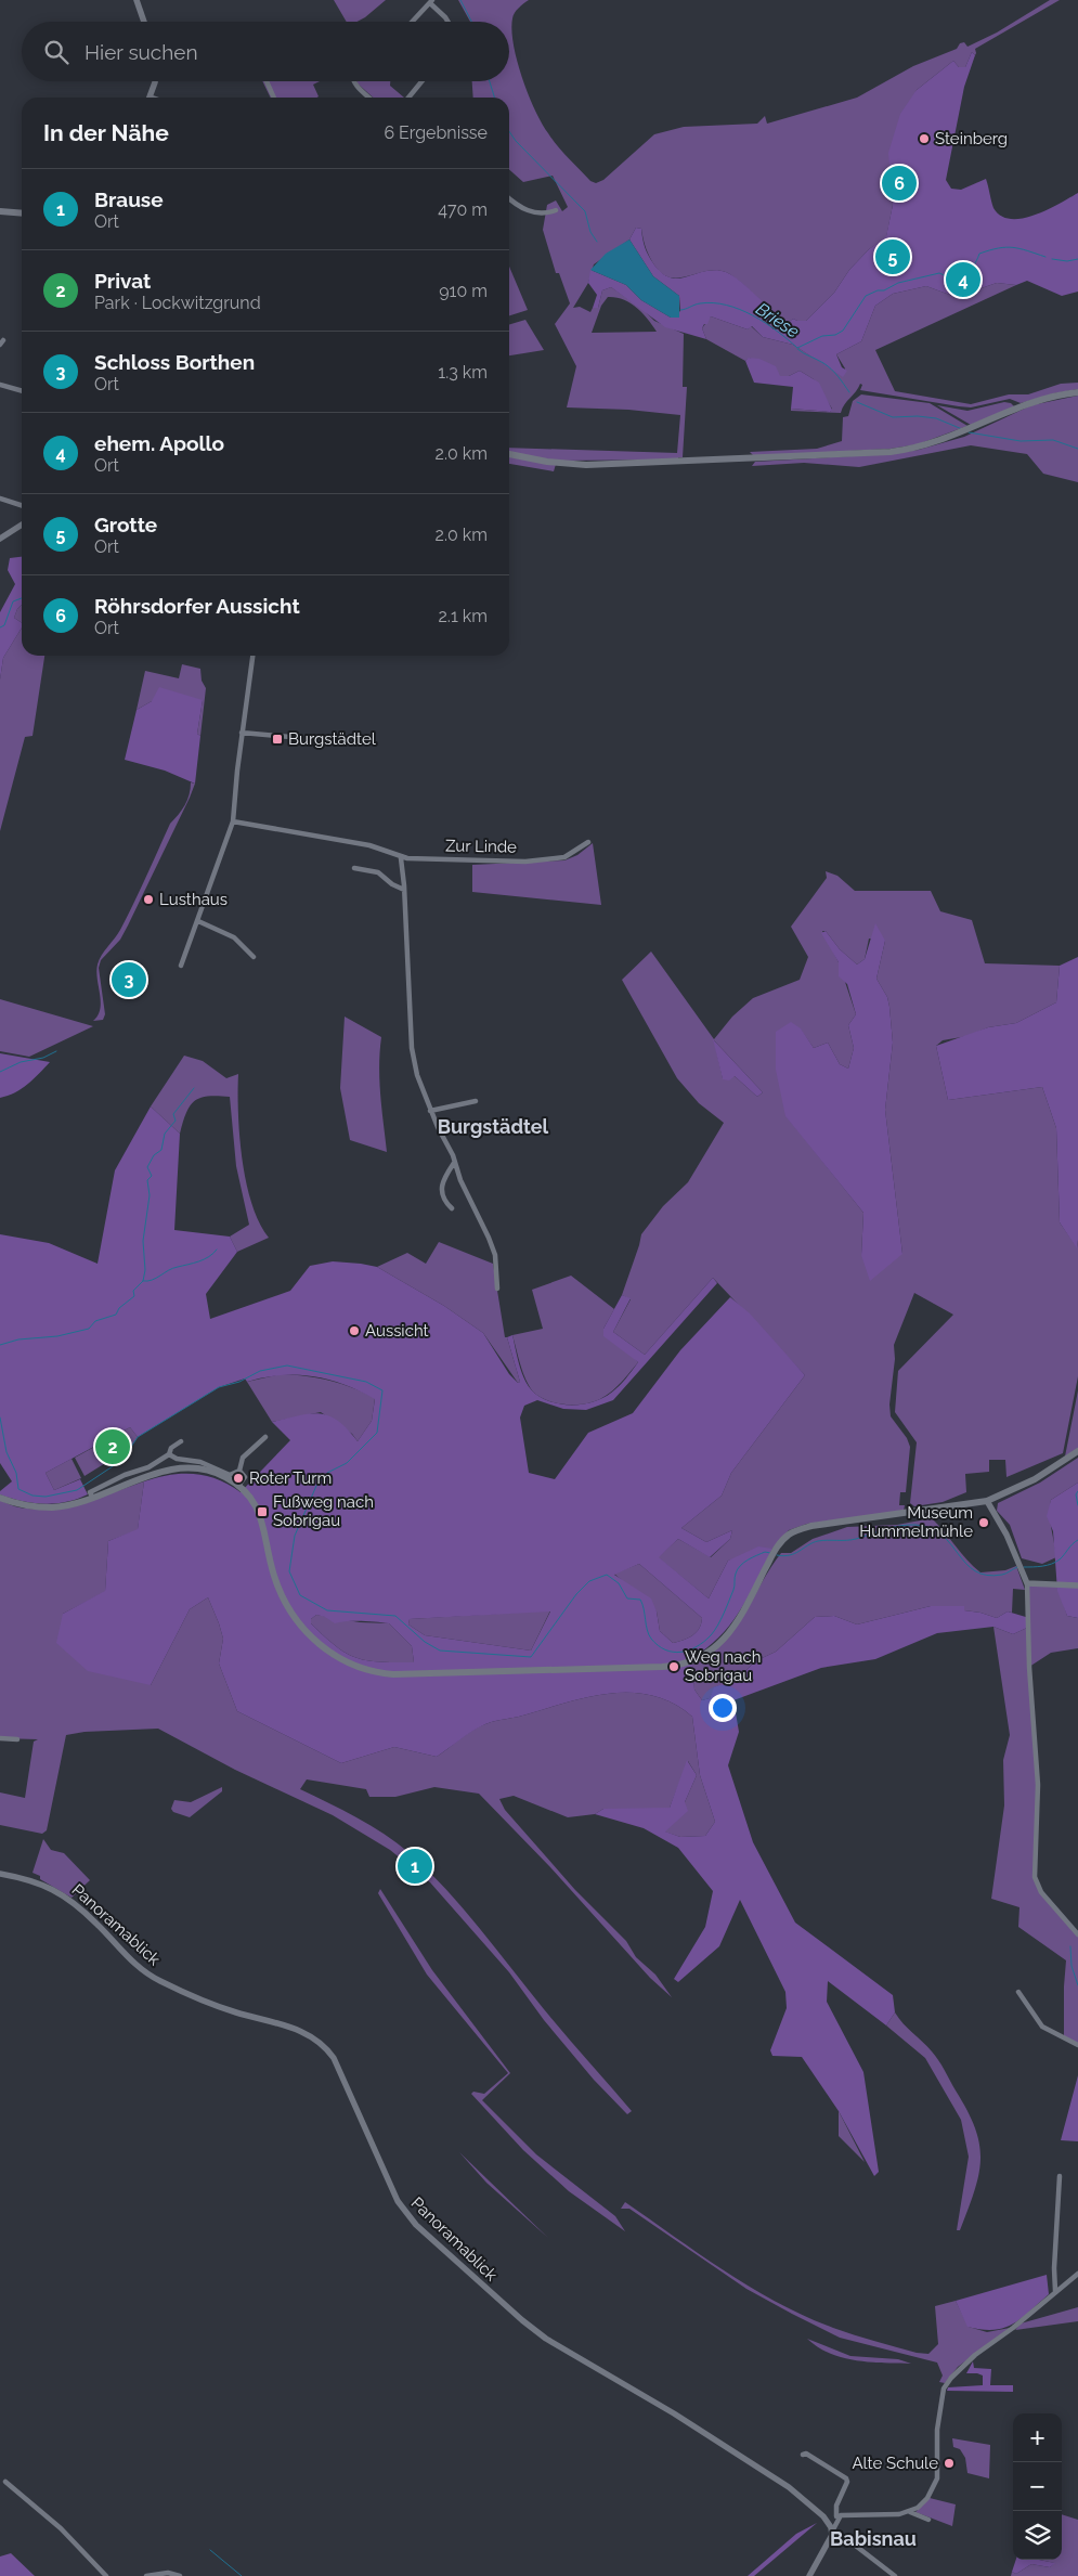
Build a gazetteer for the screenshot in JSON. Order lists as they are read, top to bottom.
{
  "streets": {
    "street": ["Zur Linde", "Panoramablick"]
  },
  "districts": ["Burgstädtel", "Babisnau"],
  "water": ["Briese"],
  "places": {
    "other": [
      "Steinberg",
      "Lusthaus",
      "Aussicht",
      "Roter Turm",
      "Museum Hummelmühle",
      "Weg nach Sobrigau",
      "Alte Schule"
    ],
    "transit": ["Burgstädtel", "Fußweg nach Sobrigau"]
  },
  "page": {
    "search": "Hier suchen",
    "heading": ["In der Nähe", "6 Ergebnisse"],
    "pins": [
      "6",
      "5",
      "4",
      "3",
      "2",
      "1"
    ],
    "list": [
      {
        "mark": "1",
        "name": "Brause",
        "note": "Ort",
        "value": "470 m"
      },
      {
        "mark": "2",
        "name": "Privat",
        "note": "Park · Lockwitzgrund",
        "value": "910 m"
      },
      {
        "mark": "3",
        "name": "Schloss Borthen",
        "note": "Ort",
        "value": "1.3 km"
      },
      {
        "mark": "4",
        "name": "ehem. Apollo",
        "note": "Ort",
        "value": "2.0 km"
      },
      {
        "mark": "5",
        "name": "Grotte",
        "note": "Ort",
        "value": "2.0 km"
      },
      {
        "mark": "6",
        "name": "Röhrsdorfer Aussicht",
        "note": "Ort",
        "value": "2.1 km"
      }
    ],
    "map_buttons": ["+", "−"]
  }
}
